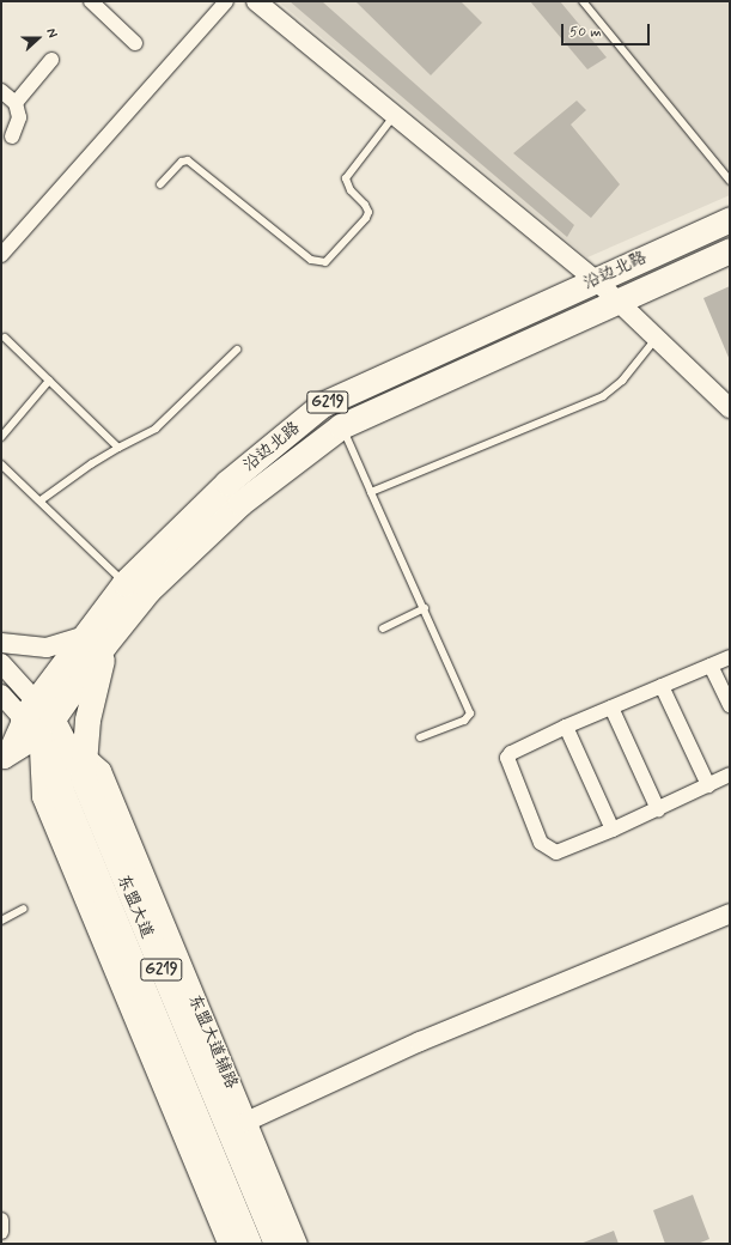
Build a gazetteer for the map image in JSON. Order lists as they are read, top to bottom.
{
  "streets": {
    "highway": ["沿边北路", "G219", "东盟大道"],
    "street": ["东盟大道辅路"]
  },
  "crossings": [
    ["沿边北路", "东盟大道"],
    ["东盟大道", "东盟大道辅路"]
  ],
  "scale_bar": "50 m",
  "north": "right"
}
